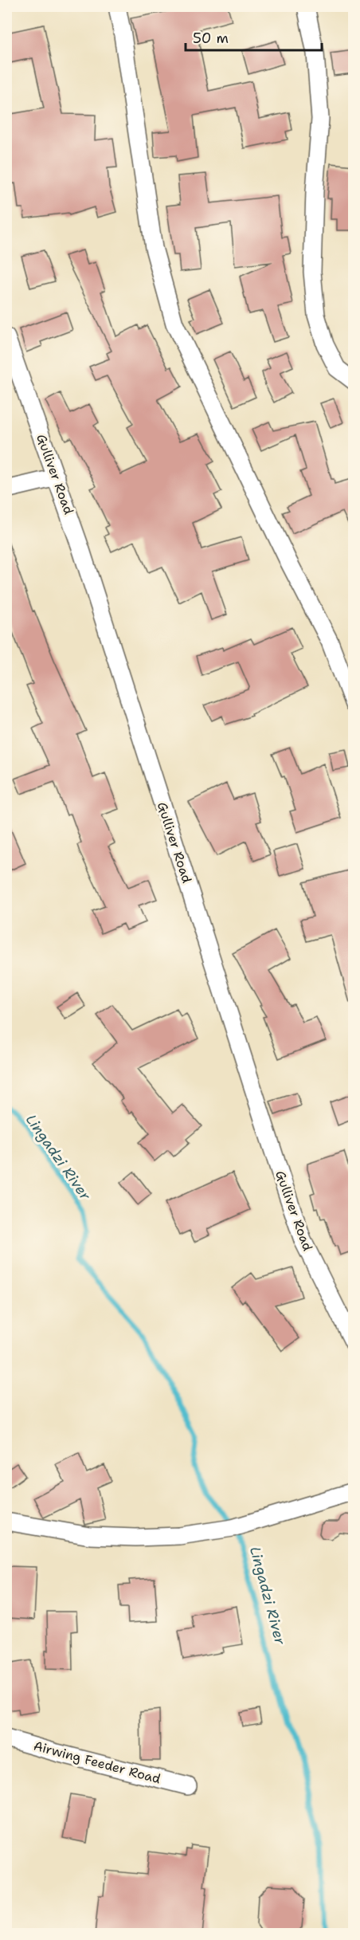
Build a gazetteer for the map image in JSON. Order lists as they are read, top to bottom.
{
  "streets": {
    "street": ["Gulliver Road", "Airwing Feeder Road"]
  },
  "water": ["Lingadzi River"],
  "scale_bar": "50 m"
}
